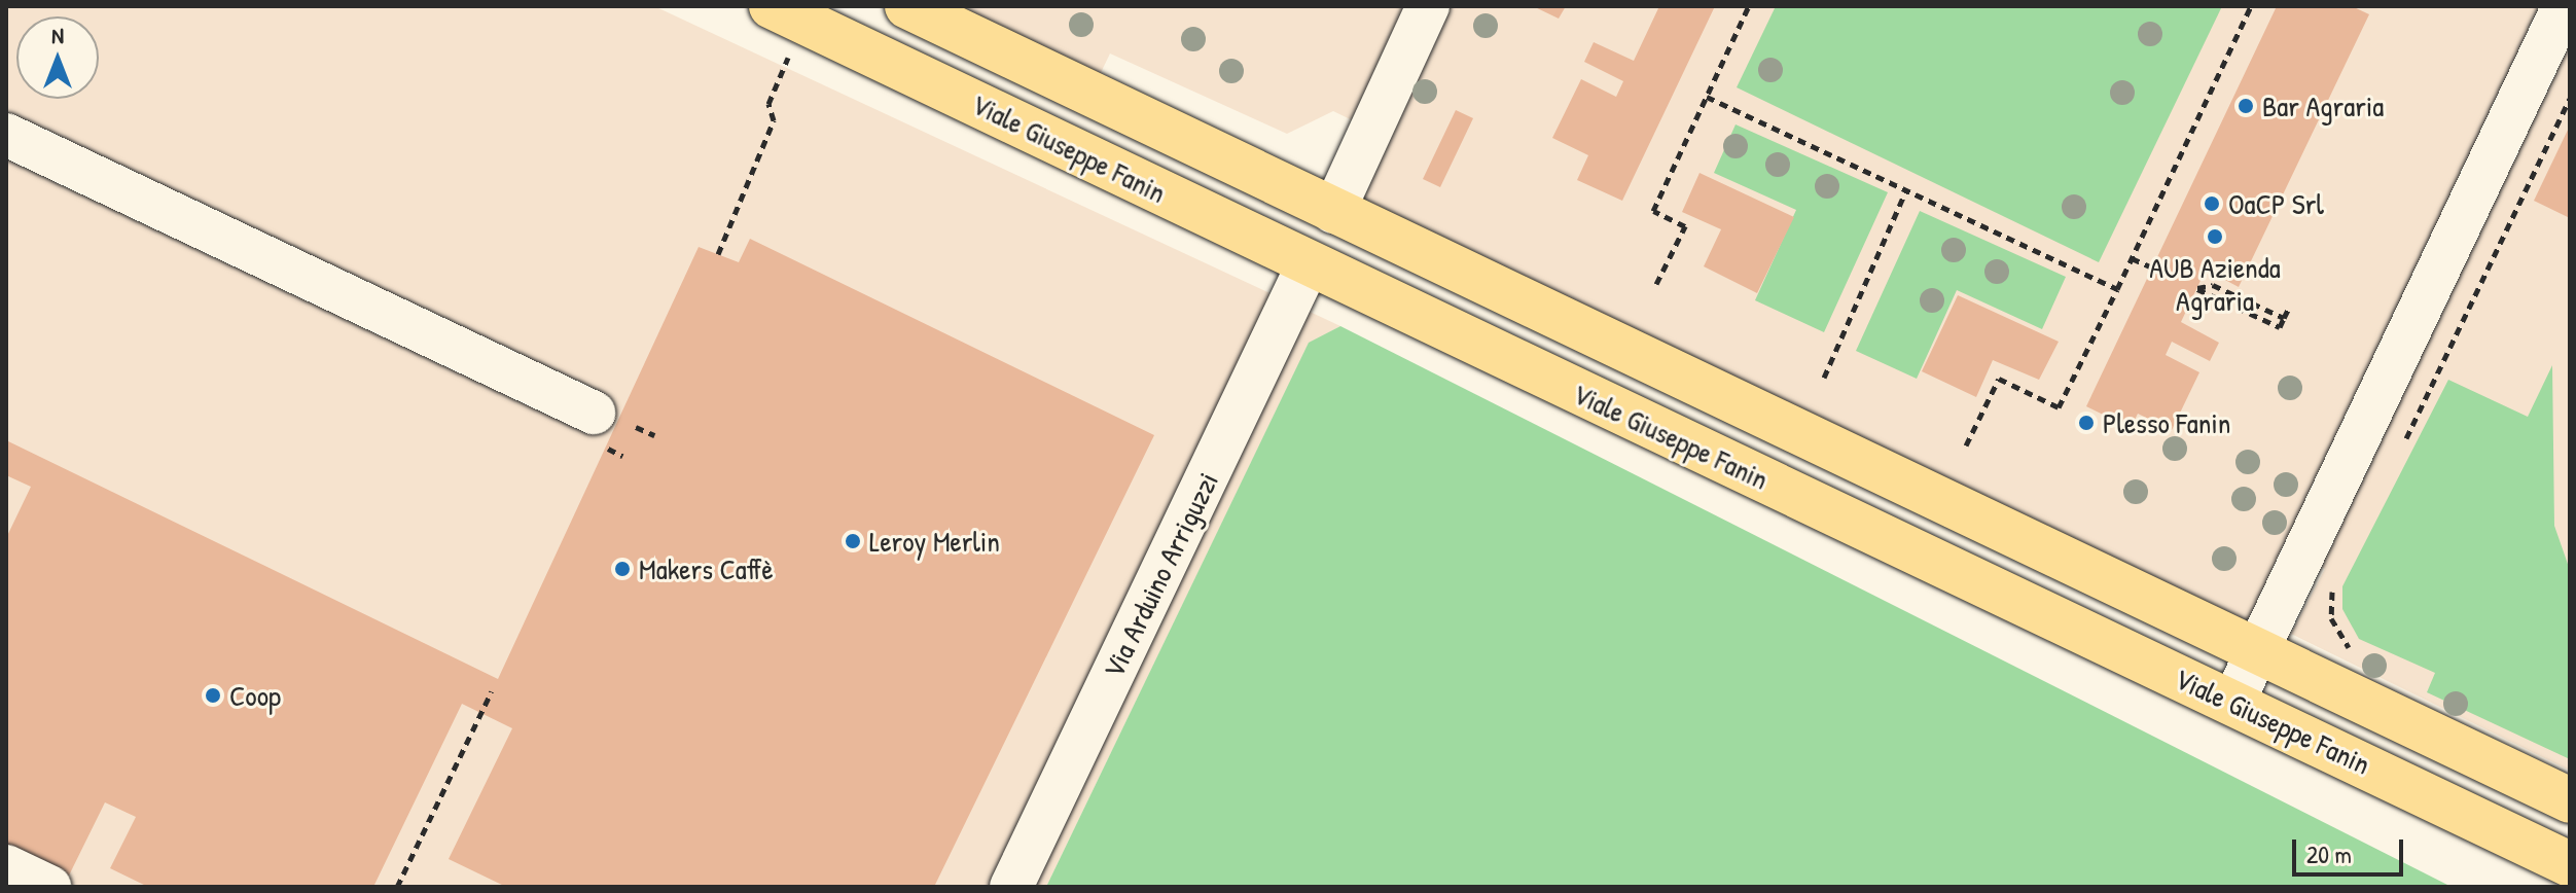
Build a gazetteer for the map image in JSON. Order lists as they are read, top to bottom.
{
  "streets": {
    "main road": ["Viale Giuseppe Fanin"],
    "street": ["Via Arduino Arriguzzi"]
  },
  "crossings": [
    ["Viale Giuseppe Fanin", "Via Arduino Arriguzzi"]
  ],
  "places": [
    "Bar Agraria",
    "OaCP Srl",
    "AUB Azienda Agraria",
    "Plesso Fanin",
    "Leroy Merlin",
    "Makers Caffè",
    "Coop"
  ],
  "scale_bar": "20 m",
  "north": "top"
}
